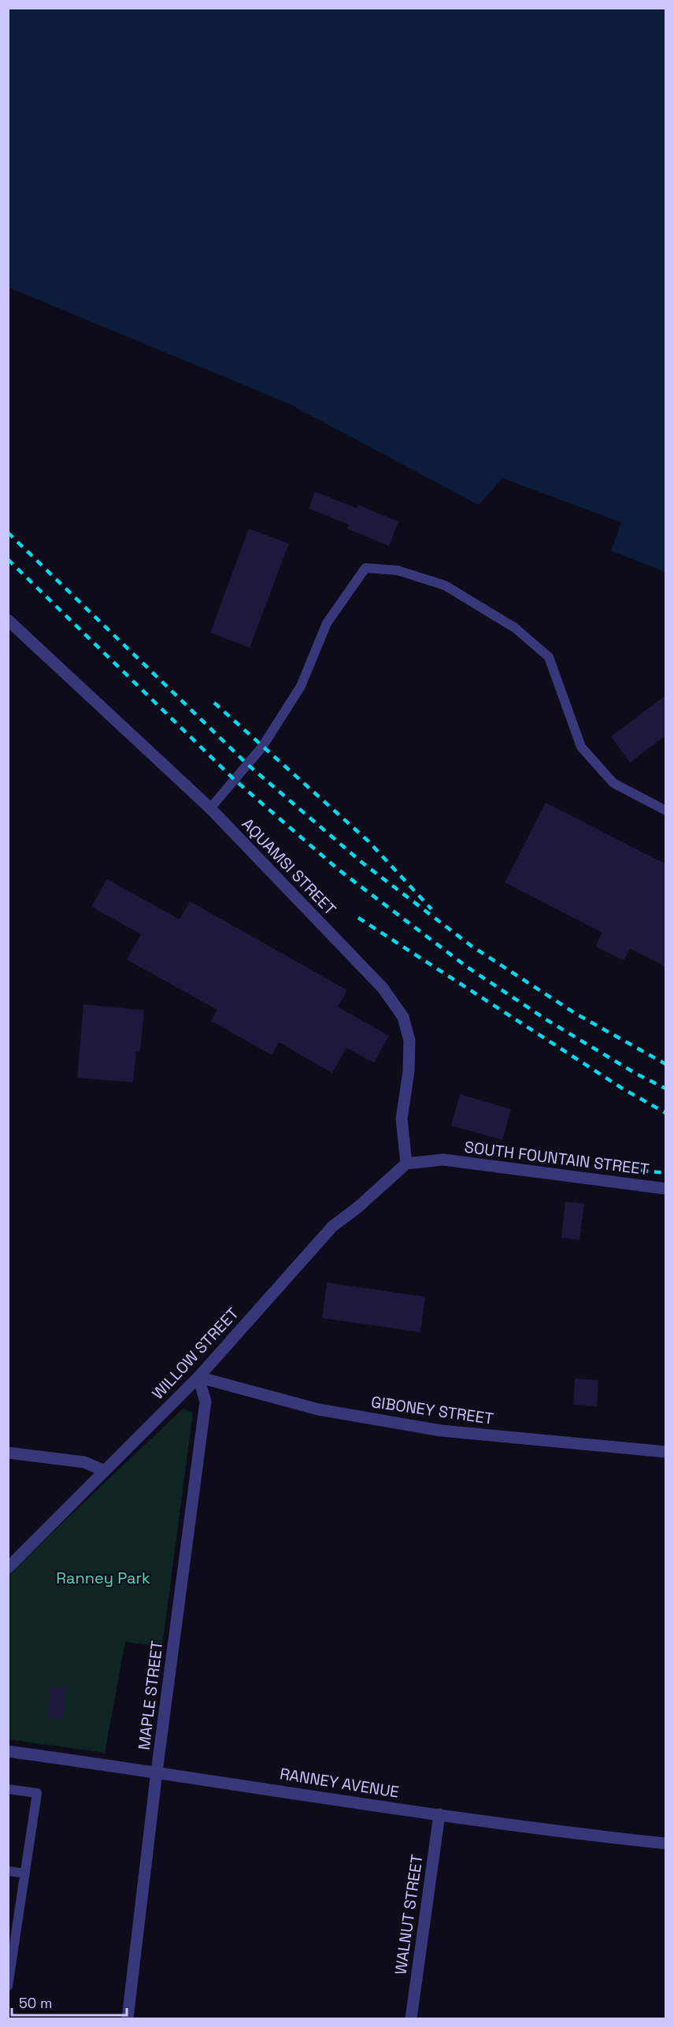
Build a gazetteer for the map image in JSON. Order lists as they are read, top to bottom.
{
  "streets": {
    "street": [
      "AQUAMSI STREET",
      "SOUTH FOUNTAIN STREET",
      "WILLOW STREET",
      "GIBONEY STREET",
      "MAPLE STREET",
      "RANNEY AVENUE",
      "WALNUT STREET"
    ]
  },
  "crossings": [
    ["AQUAMSI STREET", "SOUTH FOUNTAIN STREET"],
    ["AQUAMSI STREET", "WILLOW STREET"],
    ["SOUTH FOUNTAIN STREET", "WILLOW STREET"],
    ["WILLOW STREET", "GIBONEY STREET"],
    ["WILLOW STREET", "MAPLE STREET"],
    ["GIBONEY STREET", "MAPLE STREET"],
    ["MAPLE STREET", "RANNEY AVENUE"],
    ["RANNEY AVENUE", "WALNUT STREET"]
  ],
  "parks": ["Ranney Park"],
  "scale_bar": "50 m"
}
